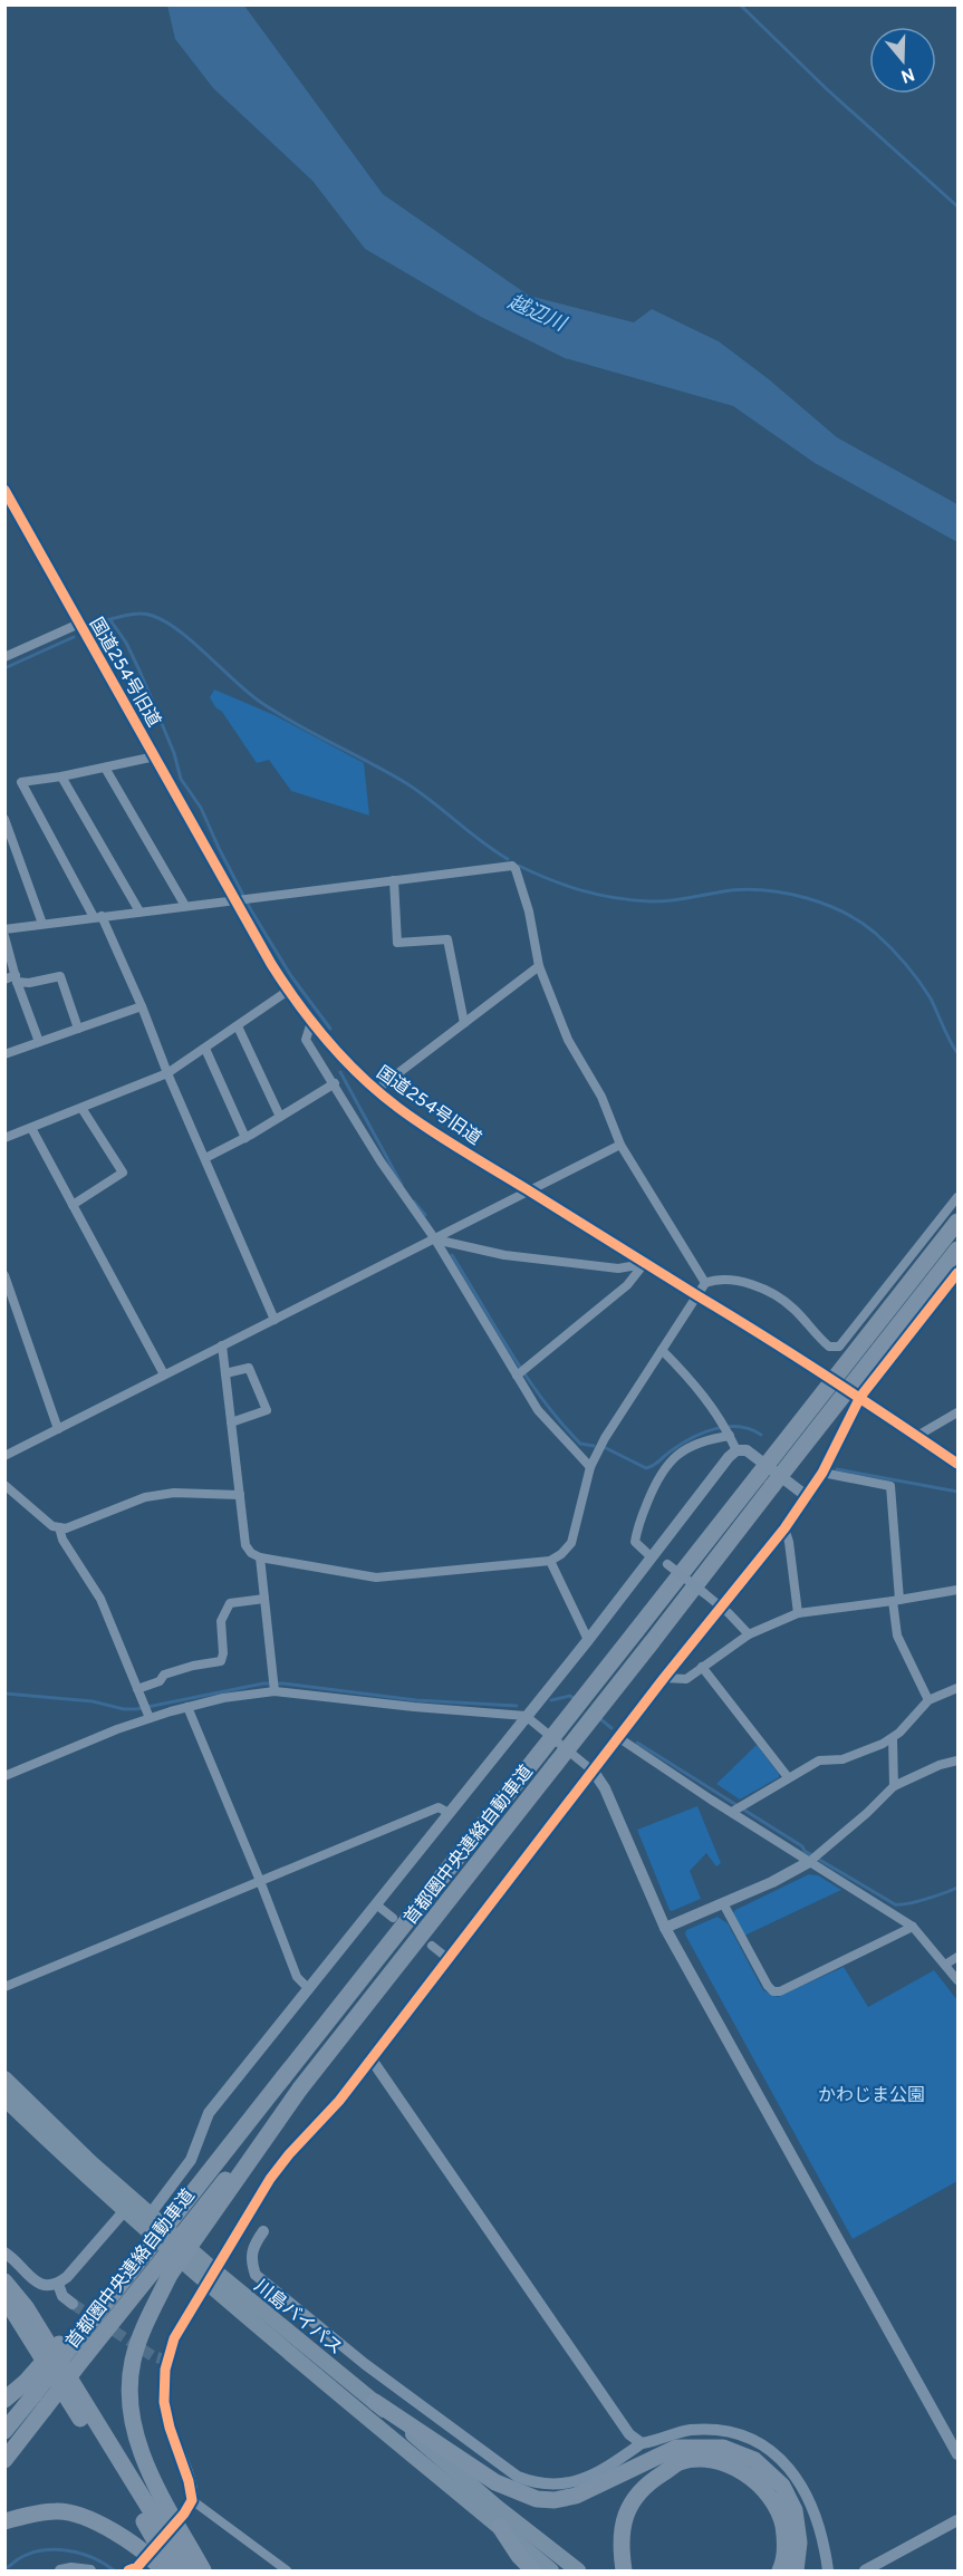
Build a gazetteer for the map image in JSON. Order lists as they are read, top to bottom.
{
  "streets": {
    "highway": ["首都圏中央連絡自動車道", "川島バイパス"],
    "street": ["国道254号旧道"]
  },
  "water": ["越辺川"],
  "parks": ["かわじま公園"],
  "north": "bottom"
}
